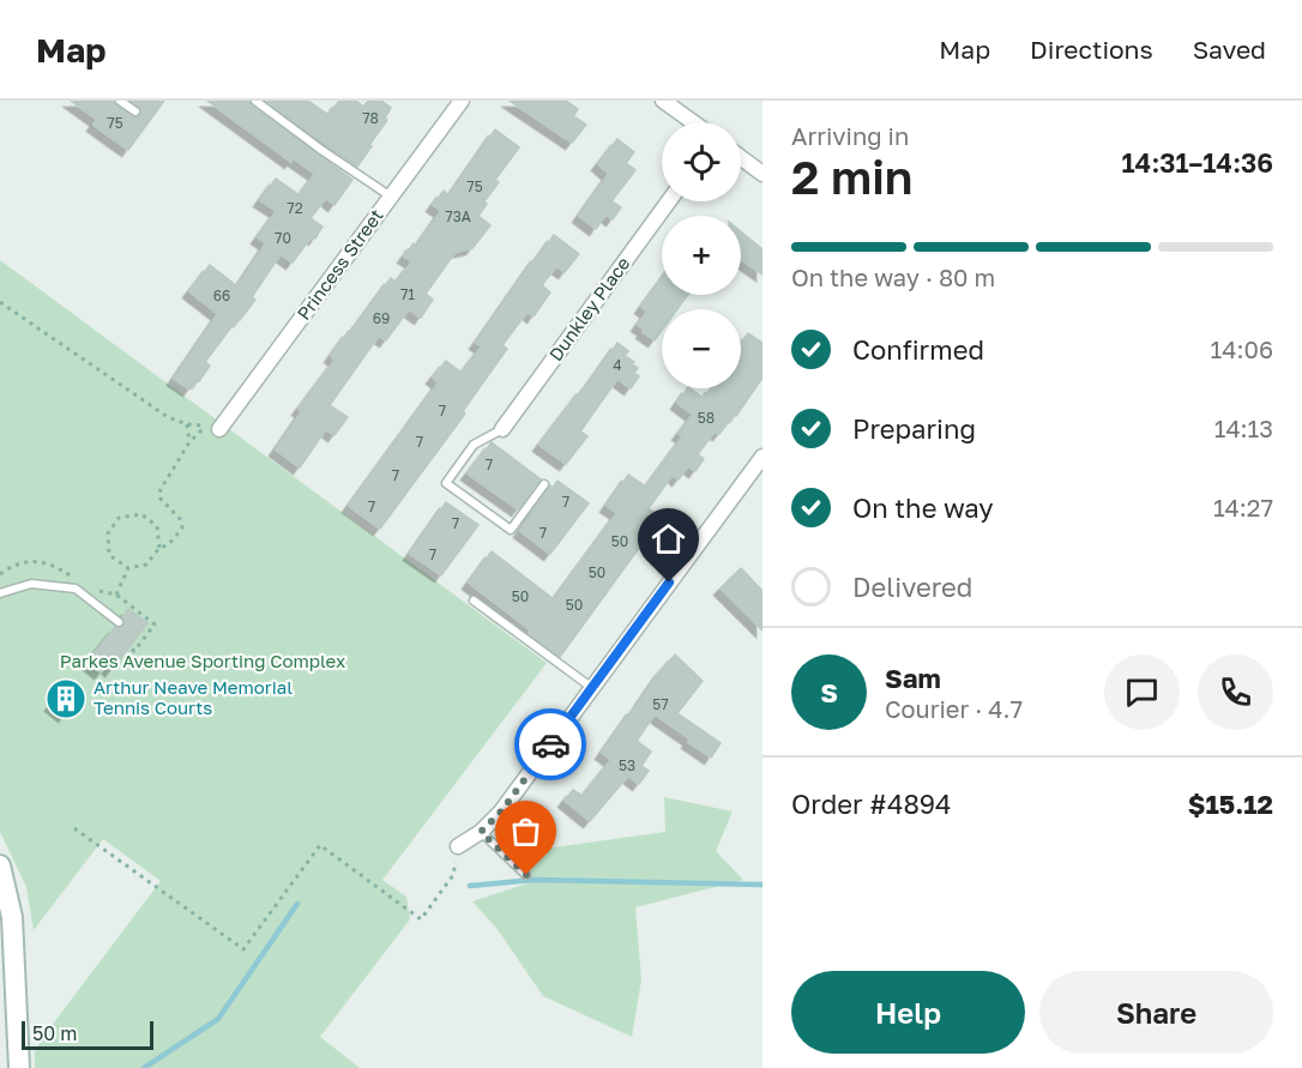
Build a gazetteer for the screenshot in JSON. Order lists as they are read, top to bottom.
{
  "streets": {
    "street": ["Princess Street", "Dunkley Place"]
  },
  "parks": ["Parkes Avenue Sporting Complex"],
  "places": {
    "building": ["Arthur Neave Memorial Tennis Courts"]
  },
  "house_numbers": [
    "78",
    "75",
    "75",
    "72",
    "73A",
    "70",
    "71",
    "66",
    "69",
    "4",
    "7",
    "58",
    "7",
    "7",
    "7",
    "7",
    "7",
    "7",
    "7",
    "50",
    "7",
    "50",
    "50",
    "50",
    "57",
    "53"
  ],
  "scale_bar": "50 m",
  "page": {
    "header": "Map",
    "nav": ["Map", "Directions", "Saved"],
    "heading": ["2 min", "Arriving in", "14:31–14:36"],
    "panel": [
      "Sam",
      "Courier · 4.7",
      "Order #4894",
      "$15.12"
    ],
    "map_buttons": ["+", "−"],
    "bar": "On the way · 80 m",
    "list": [
      ["Confirmed", "14:06"],
      ["Preparing", "14:13"],
      ["On the way", "14:27"],
      "Delivered"
    ],
    "round": "S",
    "buttons": ["Help", "Share"],
    "scale": "50 m"
  }
}
